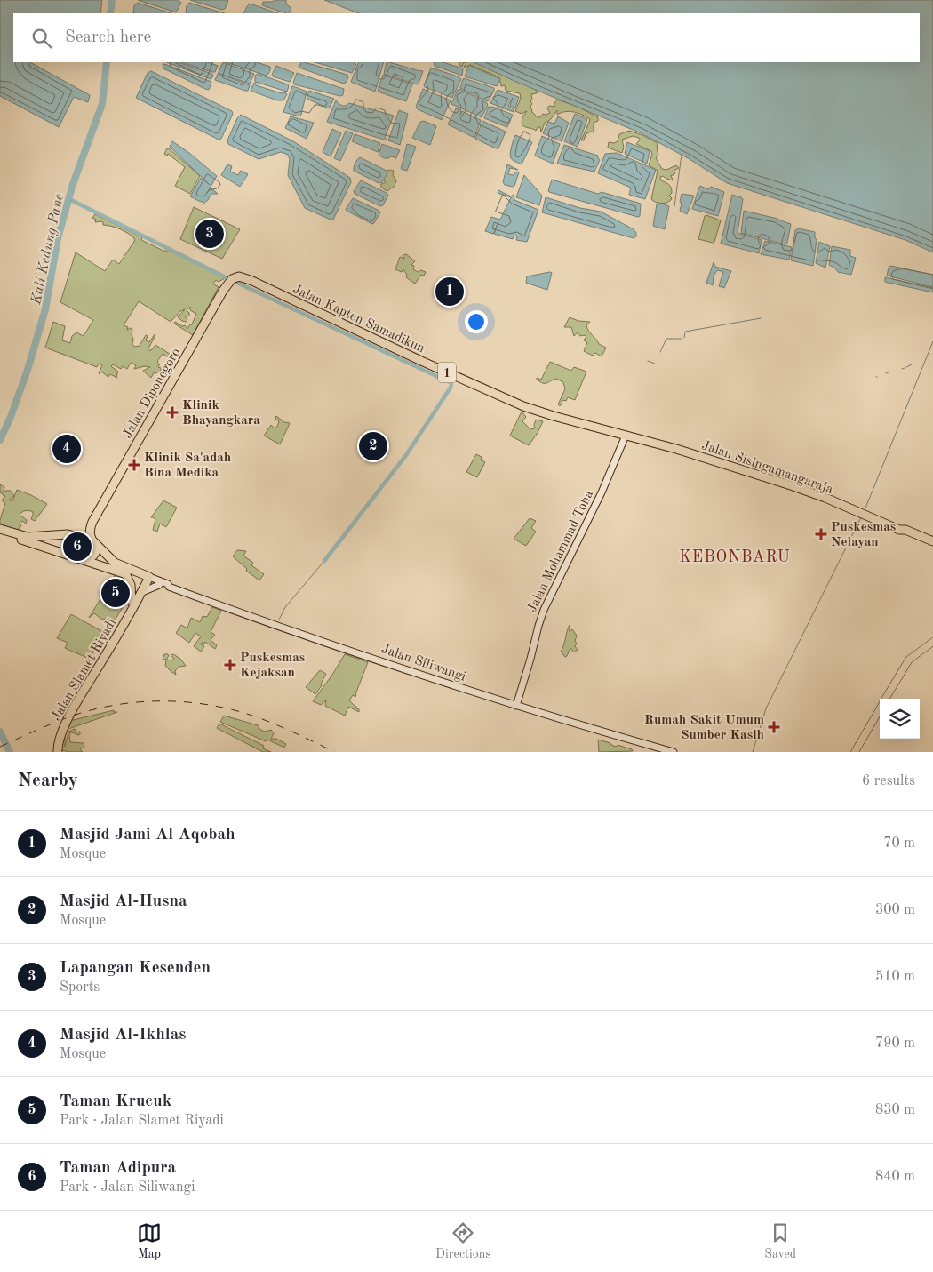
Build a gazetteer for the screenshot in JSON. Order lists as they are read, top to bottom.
{
  "streets": {
    "highway": [
      "Jalan Kapten Samadikun",
      "1",
      "Jalan Diponegoro",
      "Jalan Sisingamangaraja",
      "Jalan Siliwangi",
      "Jalan Slamet Riyadi"
    ],
    "main road": ["Jalan Mohammad Toha"]
  },
  "crossings": [
    ["Jalan Kapten Samadikun", "Jalan Diponegoro"],
    ["Jalan Kapten Samadikun", "Jalan Sisingamangaraja"],
    ["Jalan Kapten Samadikun", "Jalan Mohammad Toha"],
    ["1", "Jalan Diponegoro"],
    ["1", "Jalan Siliwangi"],
    ["Jalan Sisingamangaraja", "Jalan Mohammad Toha"],
    ["Jalan Mohammad Toha", "Jalan Siliwangi"],
    ["Jalan Siliwangi", "Jalan Slamet Riyadi"]
  ],
  "districts": ["KEBONBARU"],
  "water": ["Kali Kedung Pane"],
  "places": {
    "health": [
      "Klinik Bhayangkara",
      "Klinik Sa'adah Bina Medika",
      "Puskesmas Nelayan",
      "Puskesmas Kejaksan",
      "Rumah Sakit Umum Sumber Kasih"
    ]
  },
  "page": {
    "search": "Search here",
    "pins": [
      "3",
      "1",
      "2",
      "4",
      "6",
      "5"
    ],
    "heading": ["Nearby", "6 results"],
    "list": [
      {
        "mark": "1",
        "name": "Masjid Jami Al Aqobah",
        "note": "Mosque",
        "value": "70 m"
      },
      {
        "mark": "2",
        "name": "Masjid Al-Husna",
        "note": "Mosque",
        "value": "300 m"
      },
      {
        "mark": "3",
        "name": "Lapangan Kesenden",
        "note": "Sports",
        "value": "510 m"
      },
      {
        "mark": "4",
        "name": "Masjid Al-Ikhlas",
        "note": "Mosque",
        "value": "790 m"
      },
      {
        "mark": "5",
        "name": "Taman Krucuk",
        "note": "Park · Jalan Slamet Riyadi",
        "value": "830 m"
      },
      {
        "mark": "6",
        "name": "Taman Adipura",
        "note": "Park · Jalan Siliwangi",
        "value": "840 m"
      }
    ],
    "nav": ["Map", "Directions", "Saved"]
  }
}
